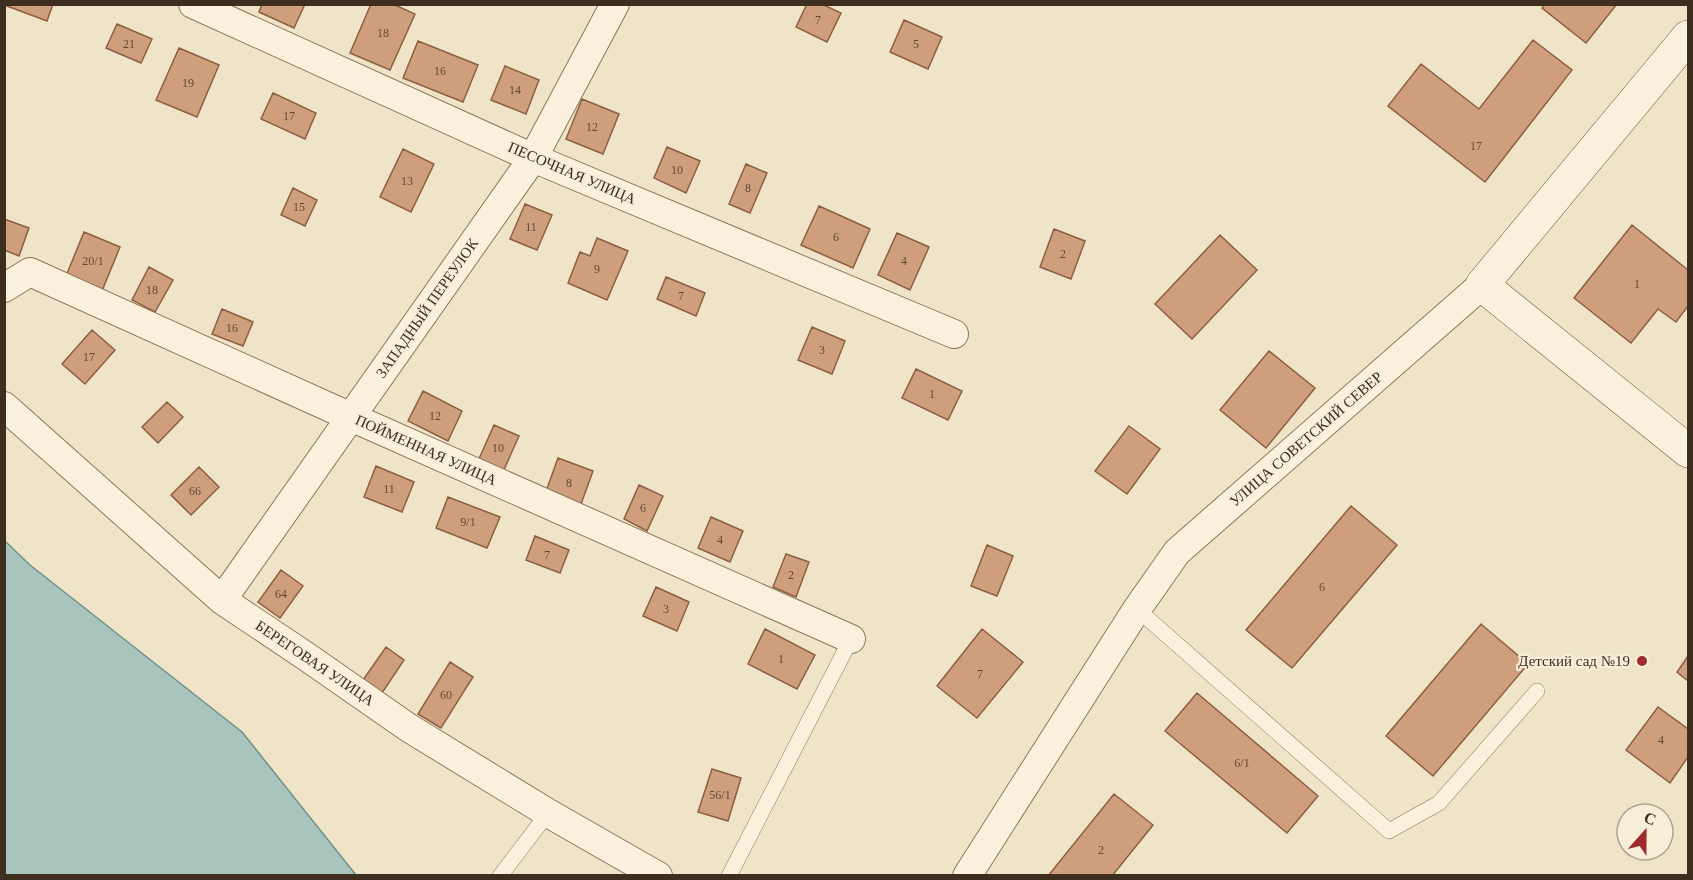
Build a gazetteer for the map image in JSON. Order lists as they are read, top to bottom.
{
  "streets": {
    "street": [
      "ПЕСОЧНАЯ УЛИЦА",
      "ЗАПАДНЫЙ ПЕРЕУЛОК",
      "УЛИЦА СОВЕТСКИЙ СЕВЕР",
      "ПОЙМЕННАЯ УЛИЦА",
      "БЕРЕГОВАЯ УЛИЦА"
    ]
  },
  "crossings": [
    ["ПЕСОЧНАЯ УЛИЦА", "ЗАПАДНЫЙ ПЕРЕУЛОК"],
    ["ЗАПАДНЫЙ ПЕРЕУЛОК", "ПОЙМЕННАЯ УЛИЦА"],
    ["ЗАПАДНЫЙ ПЕРЕУЛОК", "БЕРЕГОВАЯ УЛИЦА"]
  ],
  "places": ["Детский сад №19"],
  "house_numbers": [
    "7",
    "18",
    "21",
    "5",
    "16",
    "19",
    "14",
    "17",
    "12",
    "17",
    "10",
    "13",
    "8",
    "15",
    "11",
    "6",
    "2",
    "20/1",
    "4",
    "9",
    "1",
    "18",
    "7",
    "16",
    "3",
    "17",
    "1",
    "12",
    "10",
    "8",
    "11",
    "66",
    "6",
    "9/1",
    "4",
    "7",
    "2",
    "6",
    "64",
    "3",
    "1",
    "7",
    "60",
    "4",
    "6/1",
    "56/1",
    "2"
  ],
  "north": "top"
}
